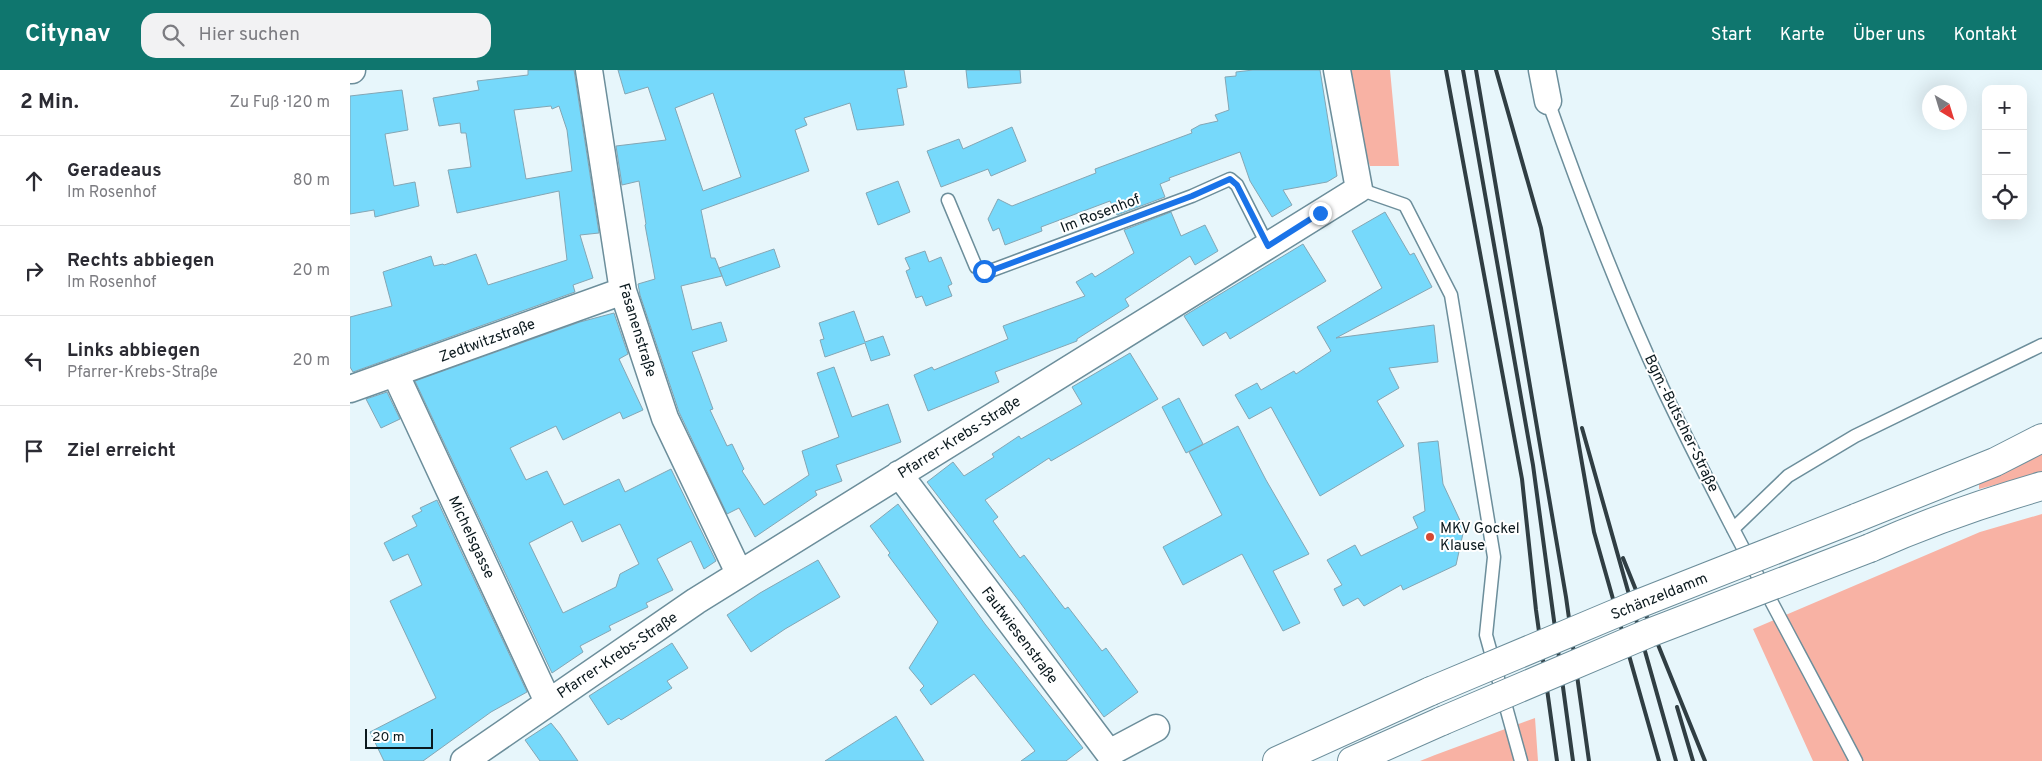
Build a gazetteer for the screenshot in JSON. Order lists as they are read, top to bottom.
{
  "streets": {
    "main road": ["Schänzeldamm"],
    "street": [
      "Fasanenstraße",
      "Zedtwitzstraße",
      "Bgm.-Butscher-Straße",
      "Pfarrer-Krebs-Straße",
      "Michelsgasse",
      "Fautwiesenstraße"
    ],
    "lane": ["Im Rosenhof"]
  },
  "crossings": [
    ["Im Rosenhof", "Pfarrer-Krebs-Straße"],
    ["Fasanenstraße", "Zedtwitzstraße"],
    ["Fasanenstraße", "Pfarrer-Krebs-Straße"],
    ["Zedtwitzstraße", "Michelsgasse"],
    ["Pfarrer-Krebs-Straße", "Michelsgasse"],
    ["Pfarrer-Krebs-Straße", "Fautwiesenstraße"]
  ],
  "places": ["MKV Gockel Klause"],
  "scale_bar": "20 m",
  "north": "bottom right",
  "page": {
    "header": "Citynav",
    "search": "Hier suchen",
    "nav": [
      "Start",
      "Karte",
      "Über uns",
      "Kontakt"
    ],
    "heading": ["2 Min.", "Zu Fuß · 120 m"],
    "map_buttons": ["+", "−"],
    "list": [
      ["Geradeaus", "Im Rosenhof", "80 m"],
      ["Rechts abbiegen", "Im Rosenhof", "20 m"],
      ["Links abbiegen", "Pfarrer-Krebs-Straße", "20 m"],
      "Ziel erreicht"
    ],
    "scale": "20 m"
  }
}
